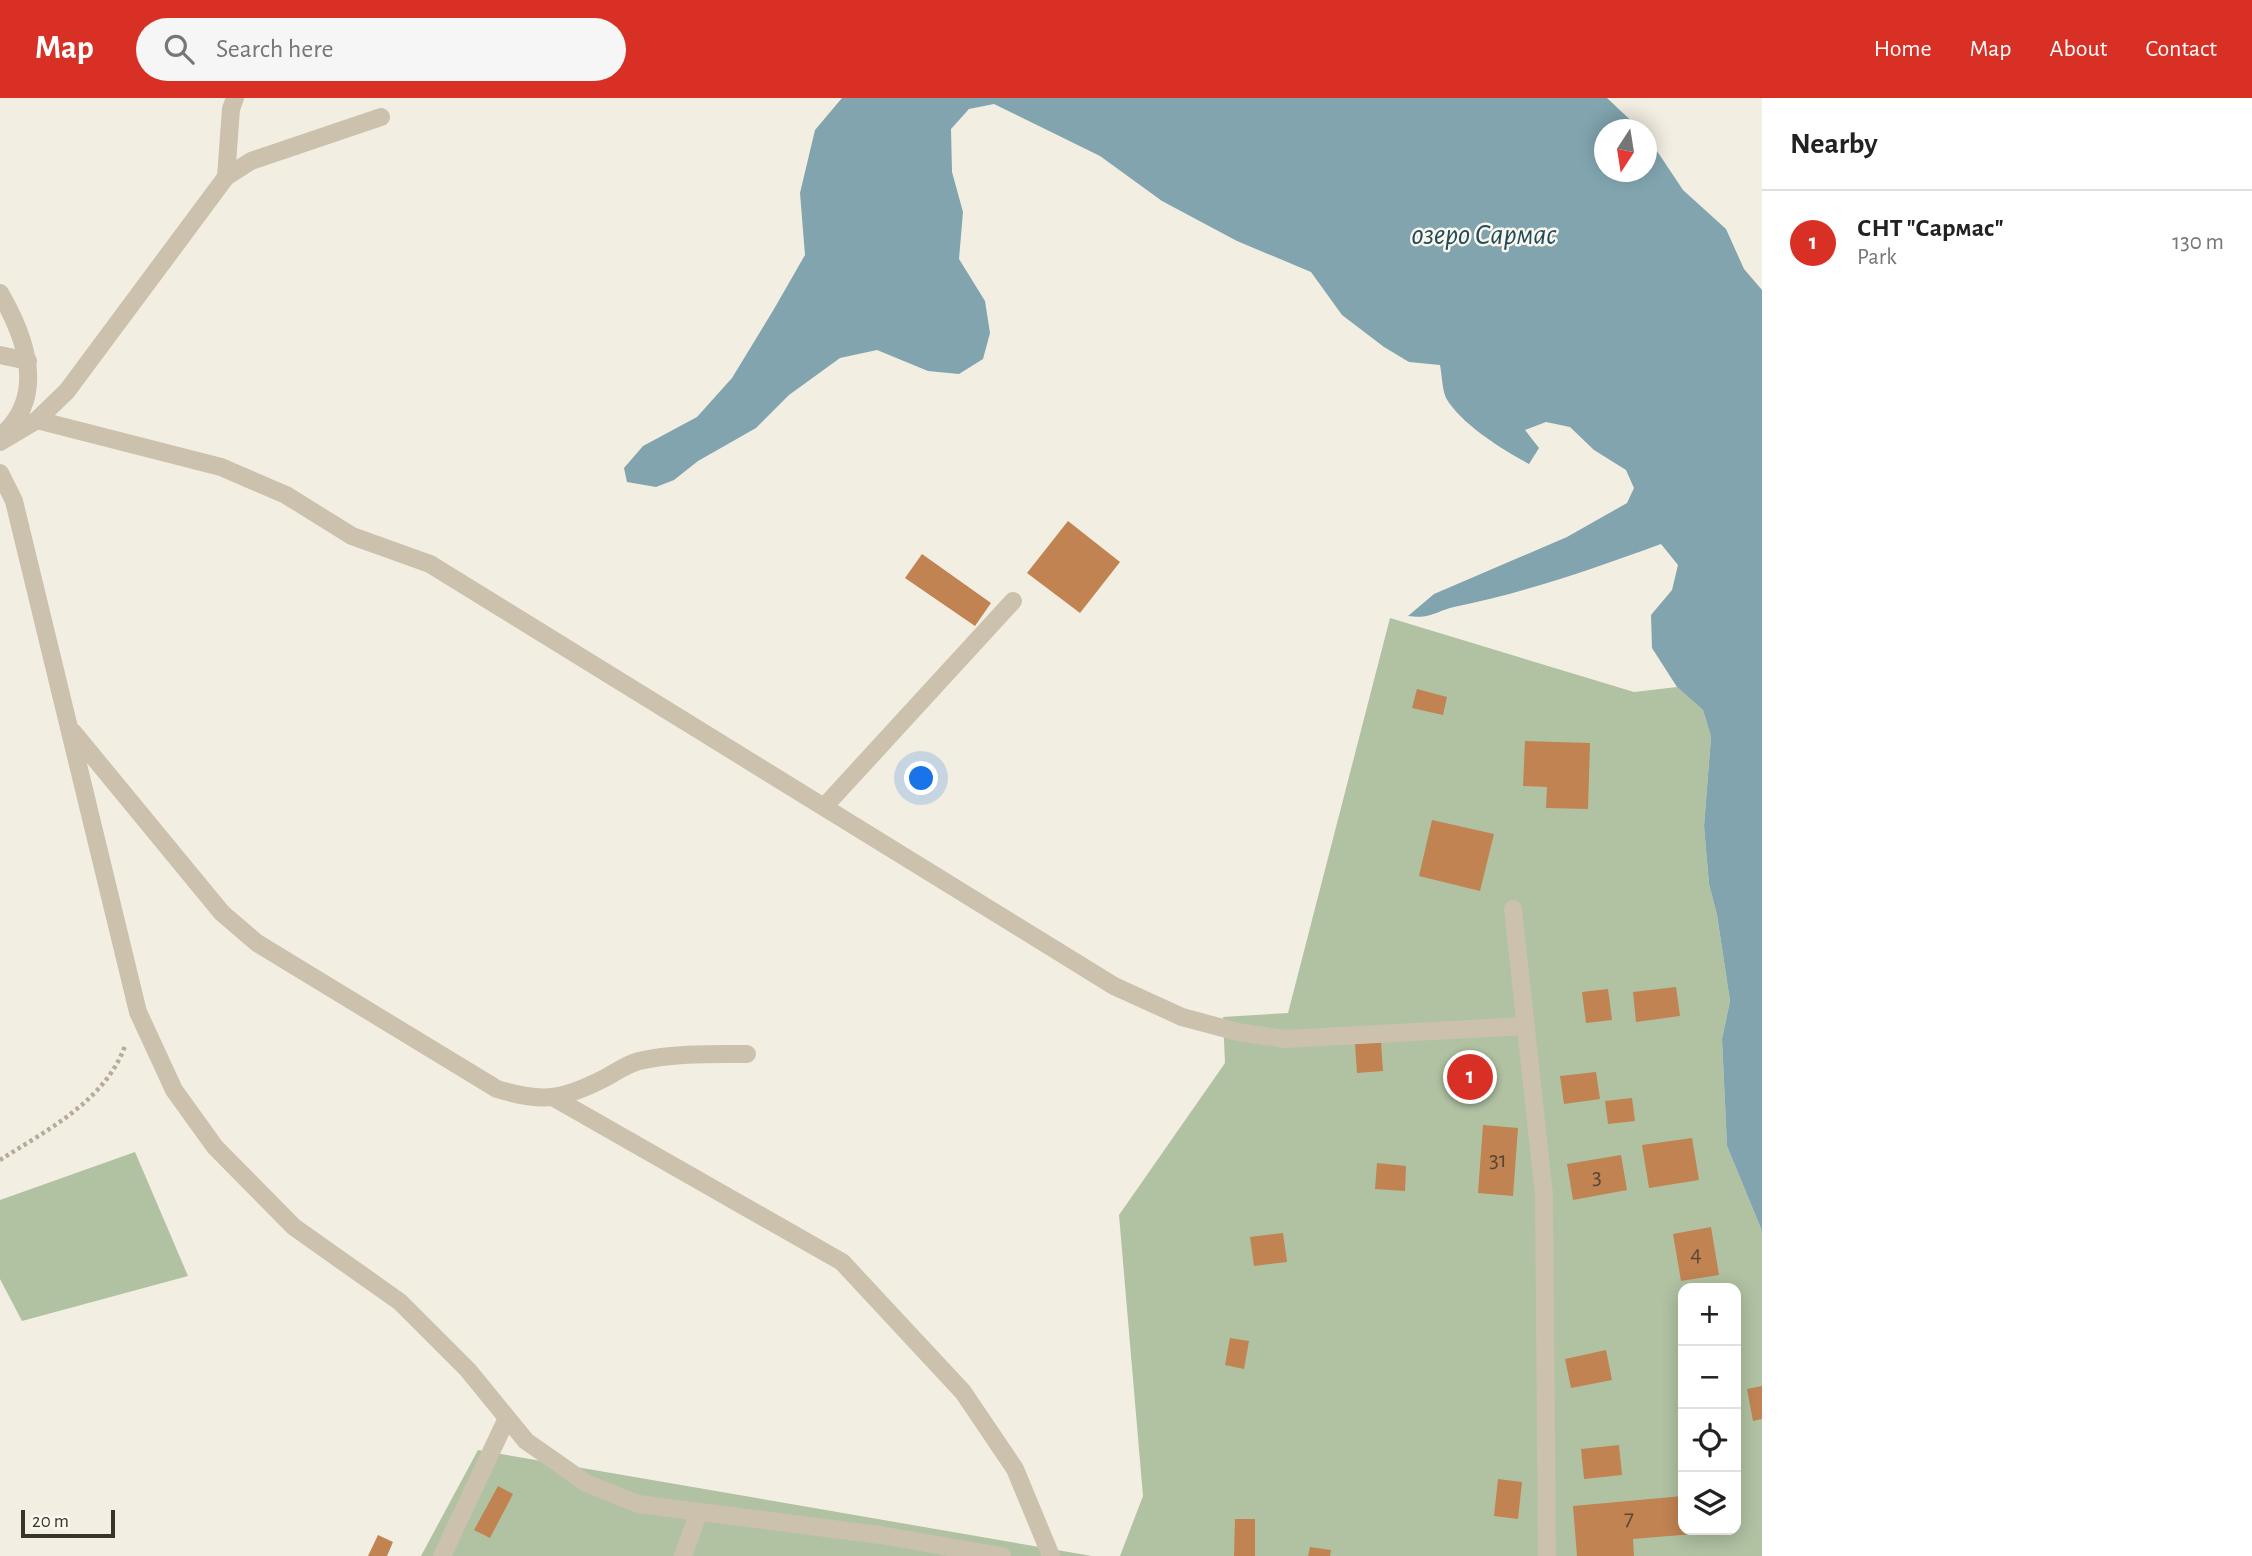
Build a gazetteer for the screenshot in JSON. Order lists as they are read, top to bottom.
{
  "water": ["озеро Сармас"],
  "house_numbers": [
    "31",
    "3",
    "4",
    "7"
  ],
  "scale_bar": "20 m",
  "north": "bottom",
  "page": {
    "header": "Map",
    "search": "Search here",
    "nav": [
      "Home",
      "Map",
      "About",
      "Contact"
    ],
    "heading": "Nearby",
    "list": [
      {
        "mark": "1",
        "name": "СНТ \"Сармас\"",
        "note": "Park",
        "value": "130 m"
      }
    ],
    "pins": "1",
    "map_buttons": ["+", "−"],
    "scale": "20 m"
  }
}
